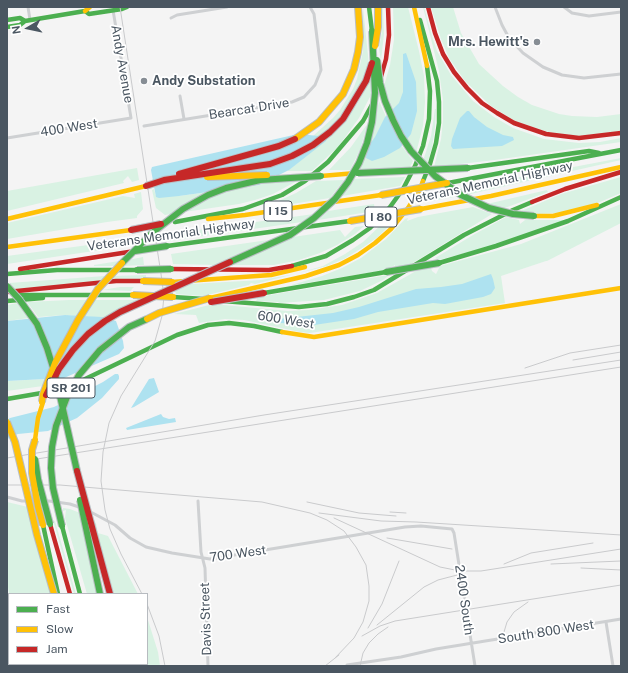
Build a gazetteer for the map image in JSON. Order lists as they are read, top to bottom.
{
  "streets": {
    "main road": [
      "Veterans Memorial Highway",
      "I 15",
      "I 80",
      "600 West",
      "SR 201"
    ],
    "street": [
      "Andy Avenue",
      "Bearcat Drive",
      "400 West",
      "700 West",
      "2400 South",
      "Davis Street",
      "South 800 West"
    ]
  },
  "crossings": [
    ["Andy Avenue", "400 West"],
    ["Veterans Memorial Highway", "I 80"],
    ["700 West", "2400 South"],
    ["700 West", "Davis Street"],
    ["2400 South", "South 800 West"]
  ],
  "places": ["Mrs. Hewitt's", "Andy Substation"],
  "legend": ["Fast", "Slow", "Jam"],
  "north": "left"
}
